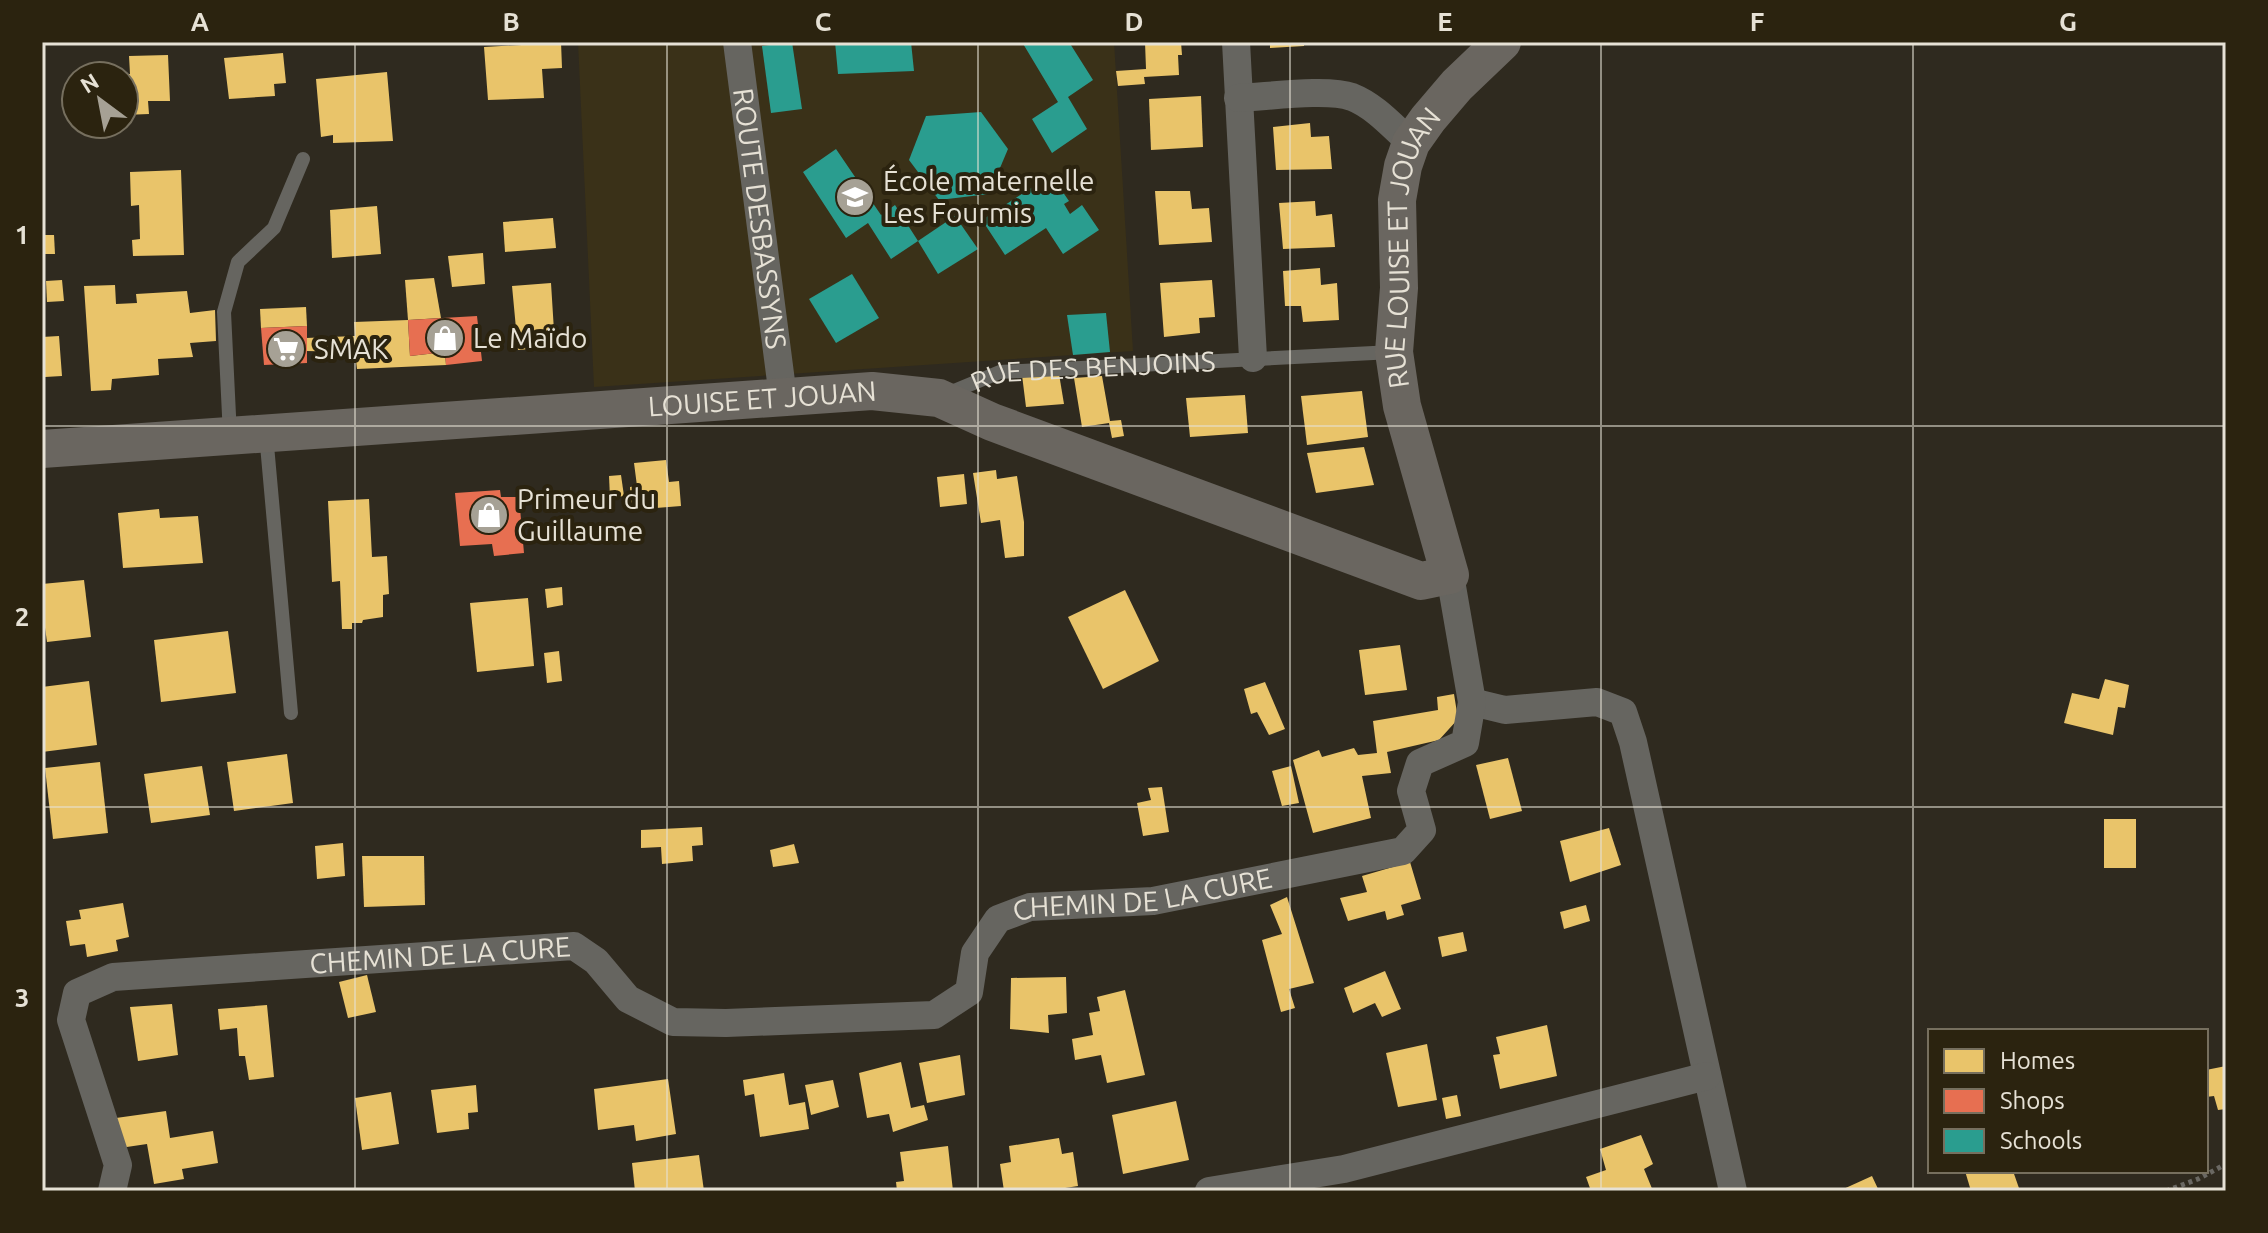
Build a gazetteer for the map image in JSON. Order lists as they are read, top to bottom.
{
  "streets": {
    "main road": ["RUE LOUISE ET JOUAN", "LOUISE ET JOUAN"],
    "street": ["ROUTE DESBASSYNS", "RUE DES BENJOINS", "CHEMIN DE LA CURE"]
  },
  "crossings": [
    ["ROUTE DESBASSYNS", "LOUISE ET JOUAN"],
    ["RUE LOUISE ET JOUAN", "RUE DES BENJOINS"],
    ["RUE LOUISE ET JOUAN", "LOUISE ET JOUAN"],
    ["RUE LOUISE ET JOUAN", "CHEMIN DE LA CURE"],
    ["RUE DES BENJOINS", "LOUISE ET JOUAN"],
    ["LOUISE ET JOUAN", "CHEMIN DE LA CURE"]
  ],
  "places": {
    "school or university": ["École maternelle Les Fourmis"],
    "shop": ["Le Maïdo", "Primeur du Guillaume"],
    "supermarket": ["SMAK"]
  },
  "legend": ["Homes", "Shops", "Schools"],
  "north": "top left",
  "grid": {
    "columns": [
      "A",
      "B",
      "C",
      "D",
      "E",
      "F",
      "G"
    ],
    "rows": ["1", "2", "3"]
  }
}
